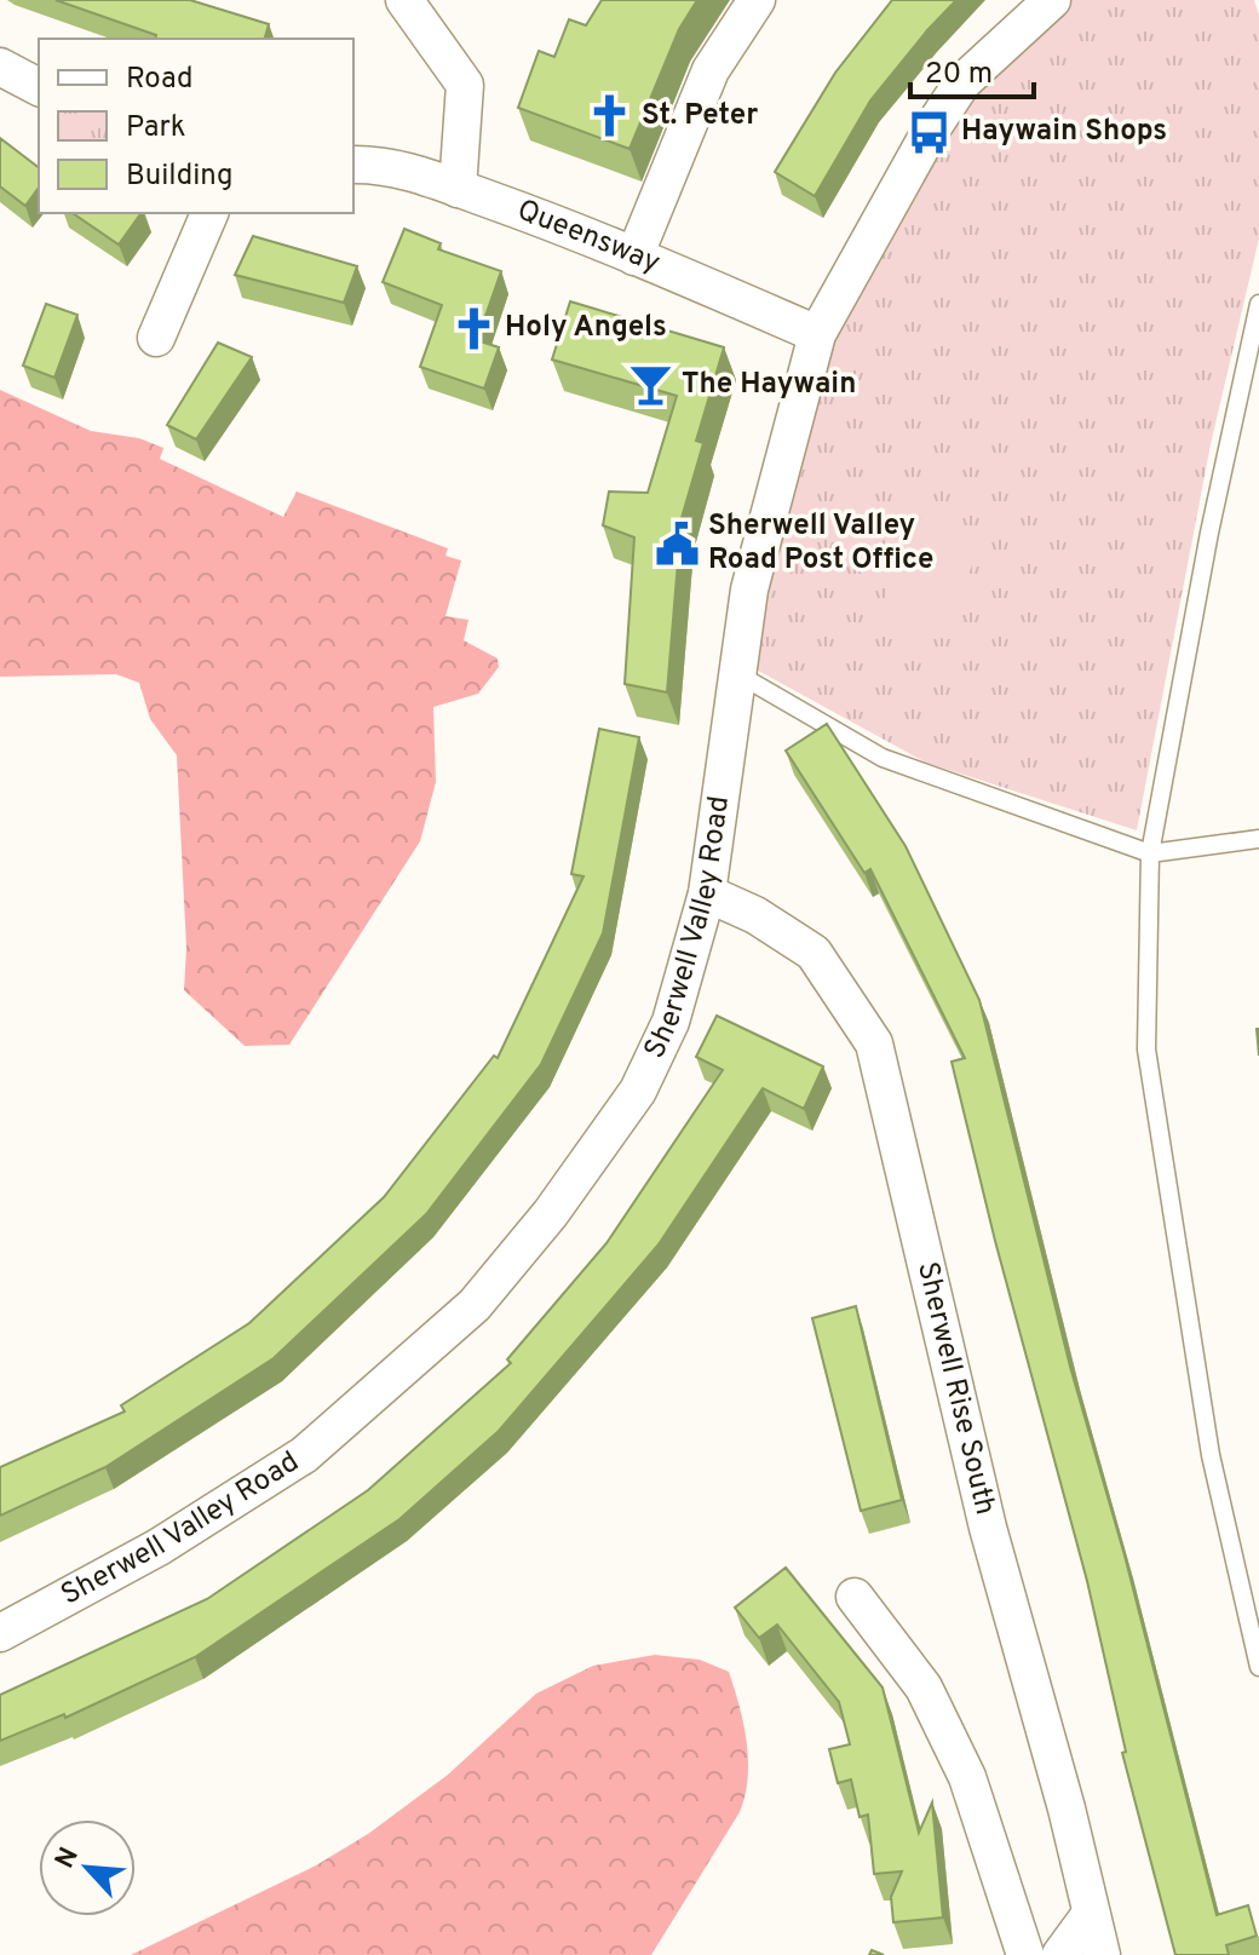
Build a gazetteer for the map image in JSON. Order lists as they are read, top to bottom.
{
  "streets": {
    "street": ["Queensway", "Sherwell Valley Road", "Sherwell Rise South"]
  },
  "crossings": [
    ["Queensway", "Sherwell Valley Road"],
    ["Sherwell Valley Road", "Sherwell Rise South"]
  ],
  "places": {
    "church": ["St. Peter", "Holy Angels"],
    "bus stop": ["Haywain Shops"],
    "bar": ["The Haywain"],
    "public building": ["Sherwell Valley Road Post Office"]
  },
  "legend": ["Road", "Park", "Building"],
  "scale_bar": "20 m",
  "north": "top left"
}
